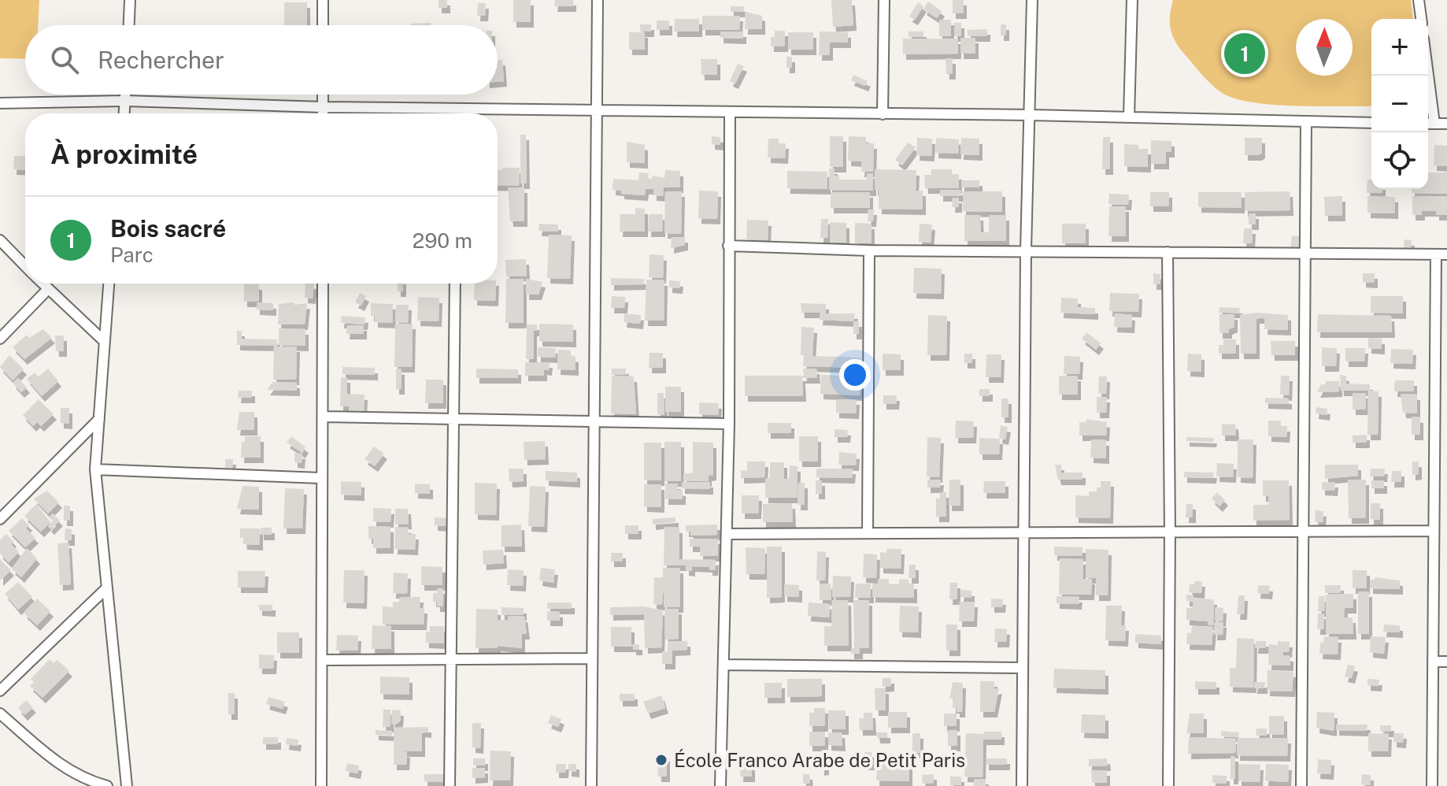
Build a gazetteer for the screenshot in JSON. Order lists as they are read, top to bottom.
{
  "places": ["École Franco Arabe de Petit Paris"],
  "north": "top",
  "page": {
    "map_buttons": ["+", "−"],
    "search": "Rechercher",
    "pins": "1",
    "heading": "À proximité",
    "list": [
      {
        "mark": "1",
        "name": "Bois sacré",
        "note": "Parc",
        "value": "290 m"
      }
    ]
  }
}
